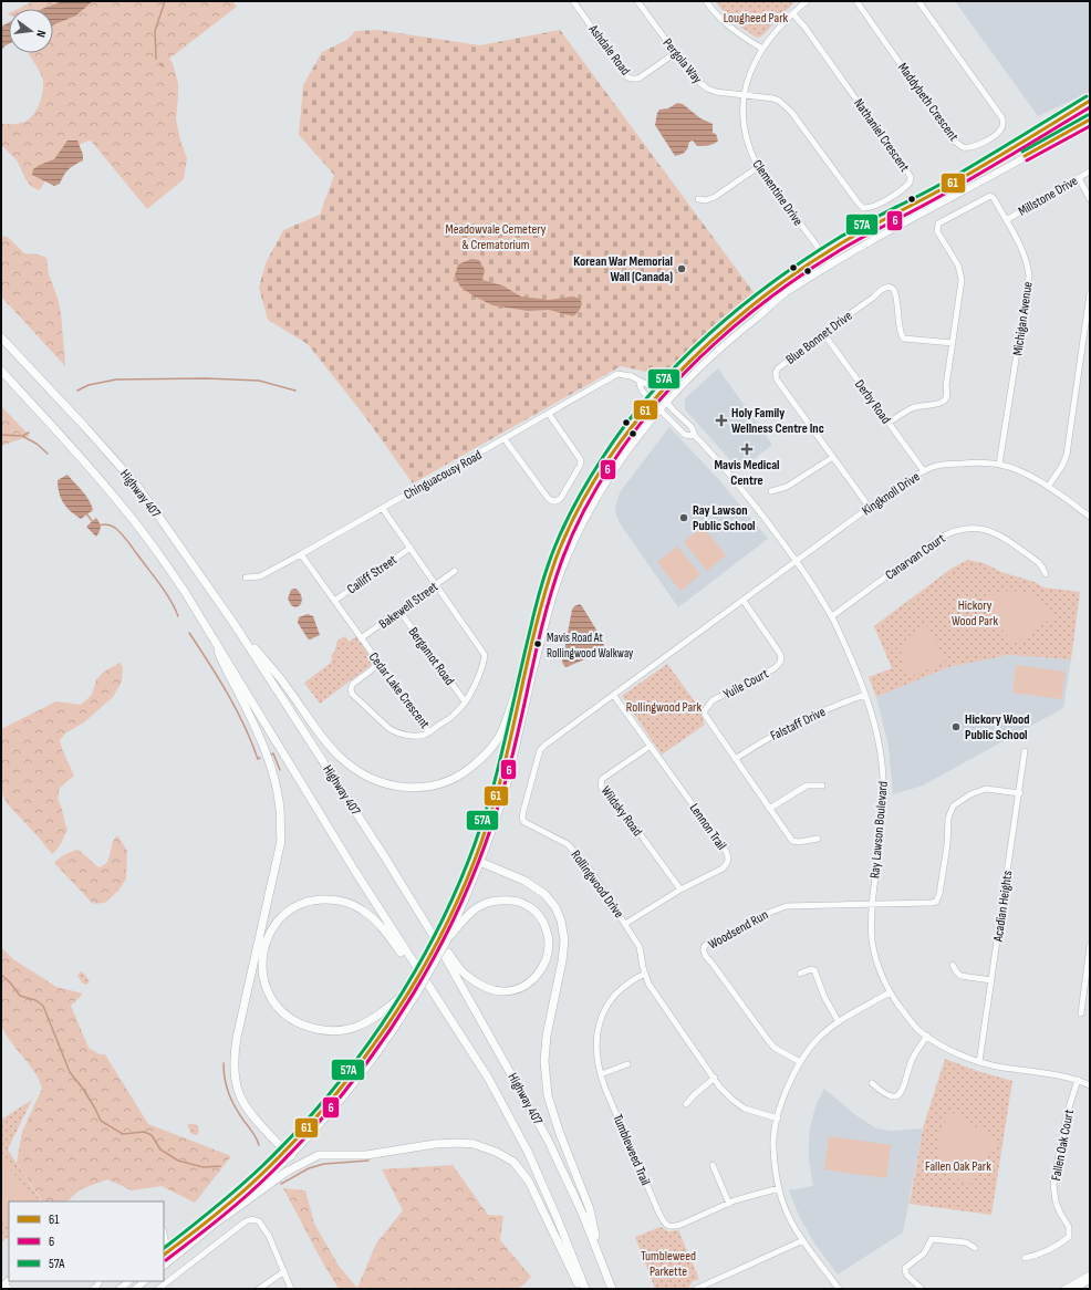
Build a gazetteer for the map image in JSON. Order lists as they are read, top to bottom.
{
  "streets": {
    "highway": ["Highway 407"],
    "street": [
      "Ashdale Road",
      "Pergola Way",
      "Maddybeth Crescent",
      "Nathaniel Crescent",
      "Clementine Drive",
      "Millstone Drive",
      "Michigan Avenue",
      "Blue Bonnet Drive",
      "Derby Road",
      "Chinguacousy Road",
      "Kingknoll Drive",
      "Canarvan Court",
      "Cailiff Street",
      "Bakewell Street",
      "Bergamot Road",
      "Yuile Court",
      "Cedar Lake Crescent",
      "Falstaff Drive",
      "Wildsky Road",
      "Lennon Trail",
      "Ray Lawson Boulevard",
      "Rollingwood Drive",
      "Acadian Heights",
      "Woodsend Run",
      "Fallen Oak Court",
      "Tumbleweed Trail"
    ]
  },
  "crossings": [
    ["Ashdale Road", "Pergola Way"],
    ["Pergola Way", "Nathaniel Crescent"],
    ["Pergola Way", "Clementine Drive"],
    ["Nathaniel Crescent", "Clementine Drive"],
    ["Millstone Drive", "Michigan Avenue"],
    ["Michigan Avenue", "Blue Bonnet Drive"],
    ["Michigan Avenue", "Derby Road"],
    ["Michigan Avenue", "Kingknoll Drive"],
    ["Blue Bonnet Drive", "Derby Road"],
    ["Blue Bonnet Drive", "Kingknoll Drive"],
    ["Derby Road", "Kingknoll Drive"],
    ["Chinguacousy Road", "Cedar Lake Crescent"],
    ["Chinguacousy Road", "Ray Lawson Boulevard"],
    ["Kingknoll Drive", "Ray Lawson Boulevard"],
    ["Kingknoll Drive", "Rollingwood Drive"],
    ["Canarvan Court", "Ray Lawson Boulevard"],
    ["Cailiff Street", "Cedar Lake Crescent"],
    ["Bakewell Street", "Bergamot Road"],
    ["Bakewell Street", "Cedar Lake Crescent"],
    ["Bergamot Road", "Cedar Lake Crescent"],
    ["Yuile Court", "Falstaff Drive"],
    ["Yuile Court", "Rollingwood Drive"],
    ["Falstaff Drive", "Ray Lawson Boulevard"],
    ["Wildsky Road", "Lennon Trail"],
    ["Lennon Trail", "Rollingwood Drive"],
    ["Ray Lawson Boulevard", "Rollingwood Drive"],
    ["Ray Lawson Boulevard", "Acadian Heights"],
    ["Ray Lawson Boulevard", "Woodsend Run"],
    ["Ray Lawson Boulevard", "Fallen Oak Court"],
    ["Rollingwood Drive", "Tumbleweed Trail"]
  ],
  "parks": [
    "Lougheed Park",
    "Meadowvale Cemetery & Crematorium",
    "Hickory Wood Park",
    "Rollingwood Park",
    "Fallen Oak Park",
    "Tumbleweed Parkette"
  ],
  "places": {
    "other": [
      "Korean War Memorial Wall (Canada)",
      "Ray Lawson Public School",
      "Mavis Road At Rollingwood Walkway",
      "Hickory Wood Public School"
    ],
    "health": ["Holy Family Wellness Centre Inc", "Mavis Medical Centre"]
  },
  "lines": ["transit line 57A", "transit line 61", "transit line 6"],
  "legend": ["61", "6", "57A"],
  "north": "right"
}
